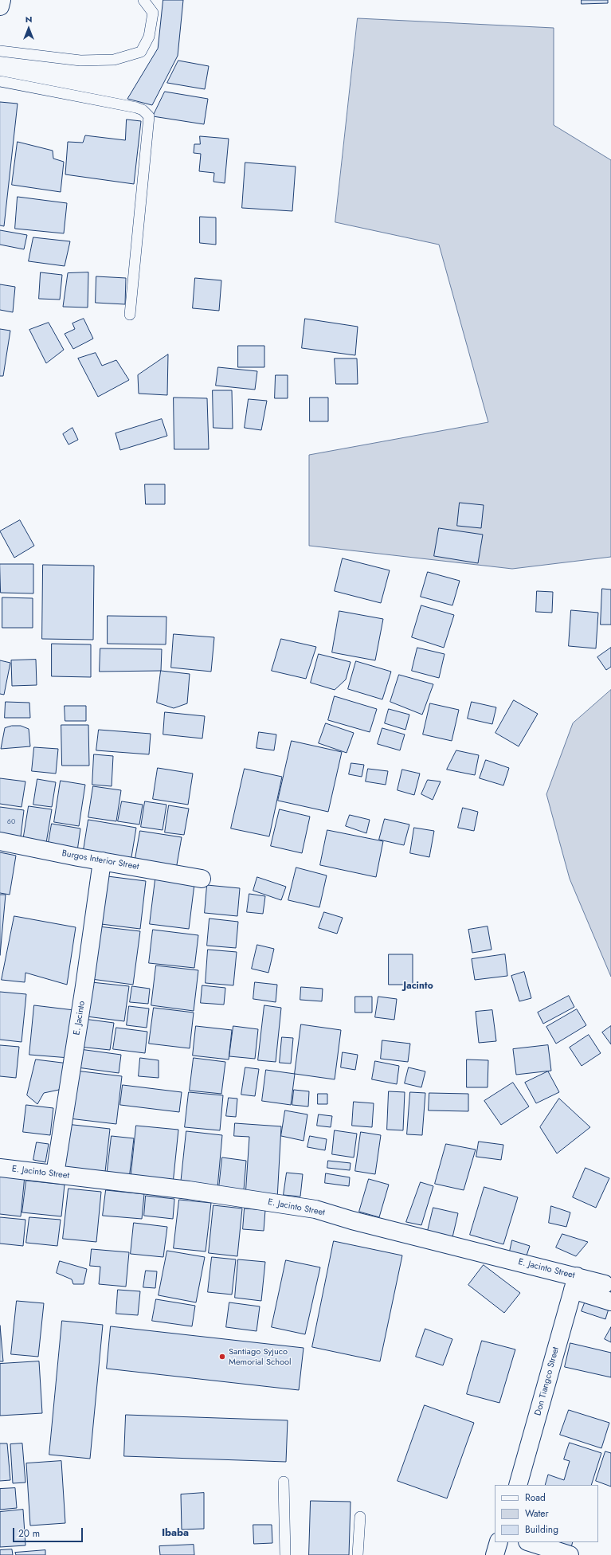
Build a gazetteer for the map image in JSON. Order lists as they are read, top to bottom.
{
  "streets": {
    "street": [
      "Burgos Interior Street",
      "E. Jacinto",
      "E. Jacinto Street",
      "Don Tiangco Street"
    ]
  },
  "crossings": [
    ["Burgos Interior Street", "E. Jacinto"],
    ["E. Jacinto", "E. Jacinto Street"],
    ["E. Jacinto Street", "Don Tiangco Street"]
  ],
  "districts": ["Jacinto", "Ibaba"],
  "places": ["Santiago Syjuco Memorial School"],
  "house_numbers": ["60"],
  "legend": ["Road", "Water", "Building"],
  "scale_bar": "20 m",
  "north": "top"
}
